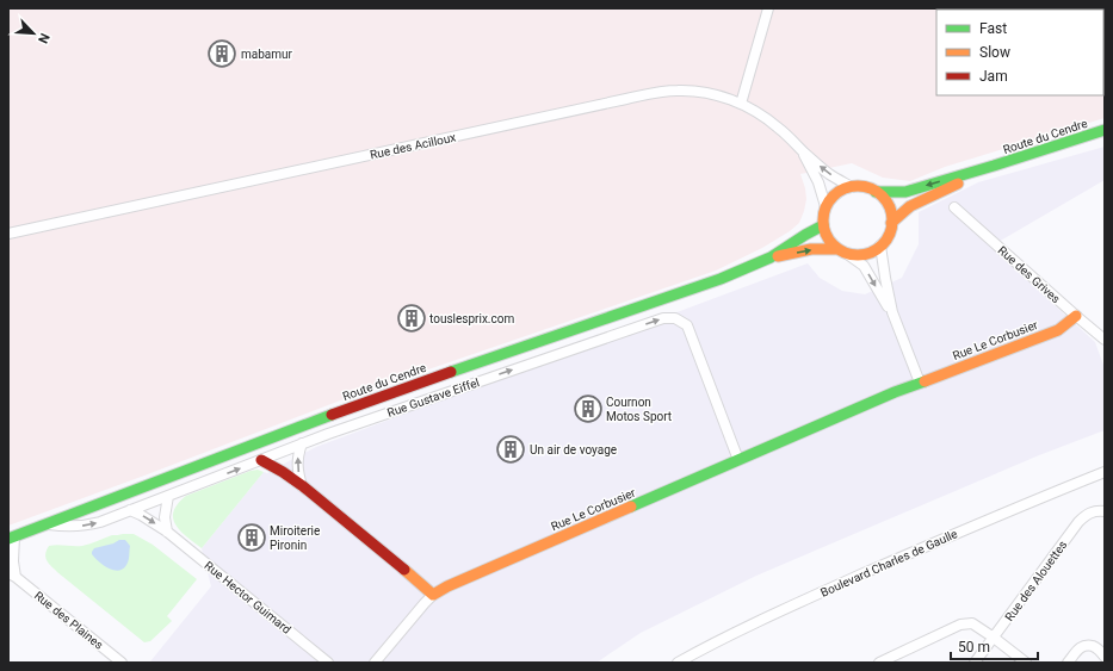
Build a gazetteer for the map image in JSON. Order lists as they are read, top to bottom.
{
  "streets": {
    "main road": ["Route du Cendre", "Rue Le Corbusier"],
    "street": [
      "Rue des Acilloux",
      "Rue des Grives",
      "Rue Gustave Eiffel",
      "Boulevard Charles de Gaulle",
      "Rue des Alouettes",
      "Rue Hector Guimard",
      "Rue des Plaines"
    ]
  },
  "crossings": [
    ["Route du Cendre", "Rue des Acilloux"],
    ["Route du Cendre", "Rue Gustave Eiffel"],
    ["Route du Cendre", "Rue des Plaines"],
    ["Rue des Grives", "Rue Le Corbusier"],
    ["Rue Le Corbusier", "Rue Gustave Eiffel"],
    ["Rue Gustave Eiffel", "Rue Hector Guimard"]
  ],
  "one_way": ["Rue Gustave Eiffel"],
  "places": {
    "building": [
      "mabamur",
      "touslesprix.com",
      "Cournon Motos Sport",
      "Un air de voyage",
      "Miroiterie Pironin"
    ]
  },
  "legend": ["Fast", "Slow", "Jam"],
  "scale_bar": "50 m",
  "north": "bottom right"
}
